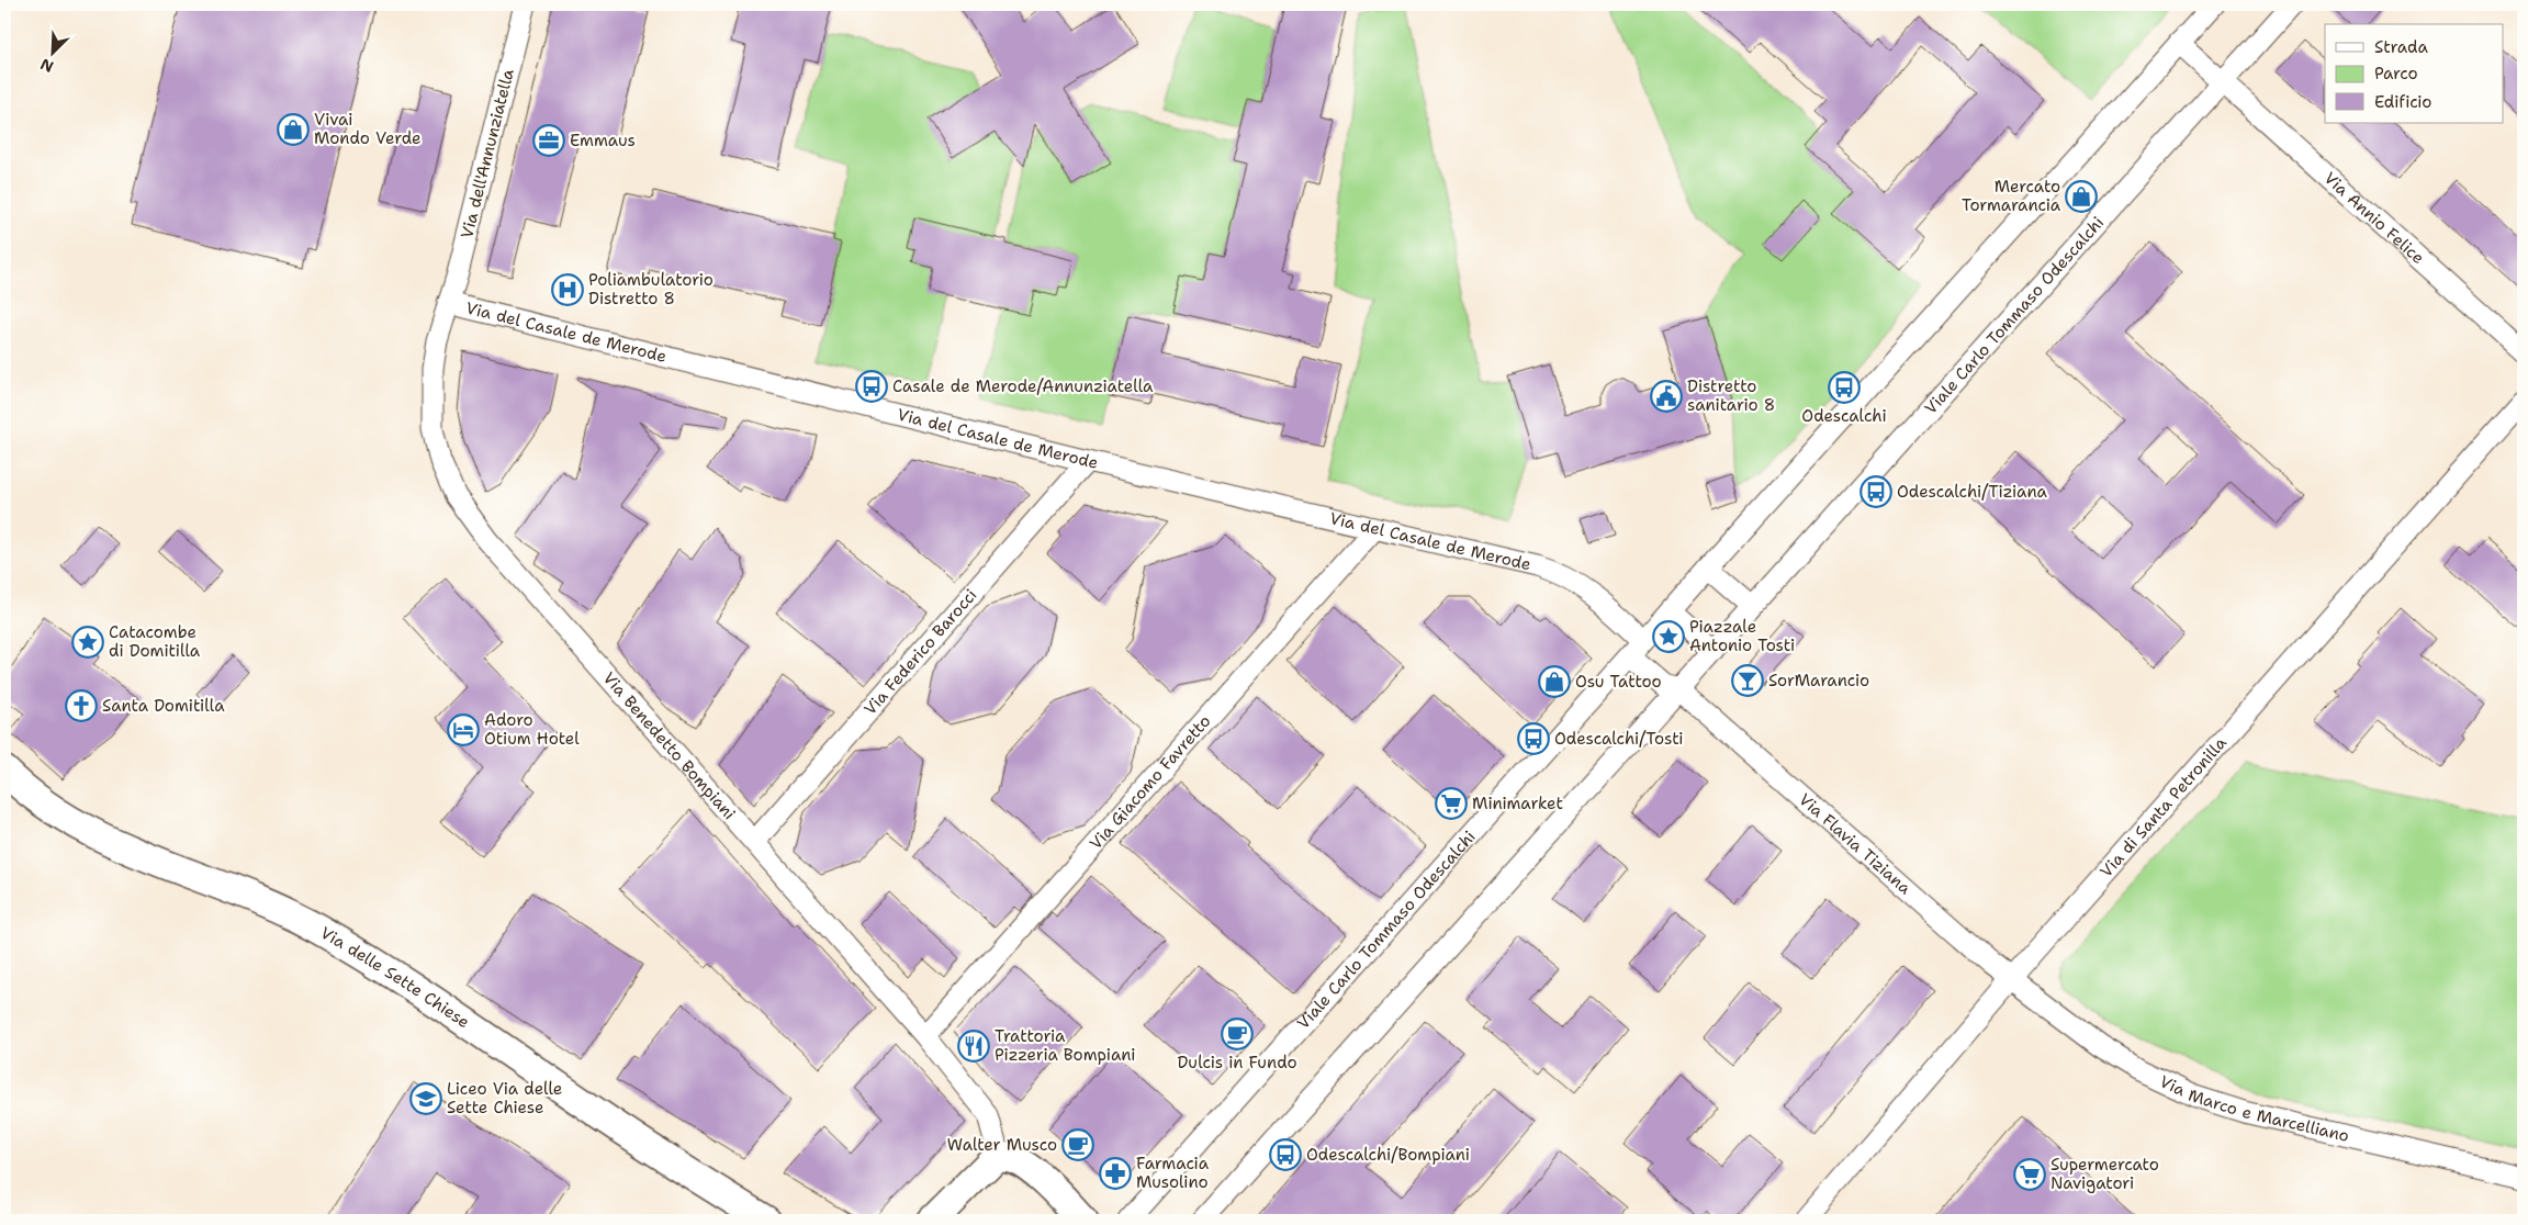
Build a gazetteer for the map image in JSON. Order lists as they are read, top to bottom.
{
  "streets": {
    "main road": ["Via delle Sette Chiese"],
    "street": [
      "Via dell'Annunziatella",
      "Via Annio Felice",
      "Viale Carlo Tommaso Odescalchi",
      "Via del Casale de Merode",
      "Via Federico Barocci",
      "Via Benedetto Bompiani",
      "Via Giacomo Favretto",
      "Via di Santa Petronilla",
      "Via Flavia Tiziana",
      "Via Marco e Marcelliano"
    ]
  },
  "crossings": [
    ["Via dell'Annunziatella", "Via del Casale de Merode"],
    ["Via dell'Annunziatella", "Via Benedetto Bompiani"],
    ["Via Annio Felice", "Viale Carlo Tommaso Odescalchi"],
    ["Viale Carlo Tommaso Odescalchi", "Via del Casale de Merode"],
    ["Via del Casale de Merode", "Via Federico Barocci"],
    ["Via del Casale de Merode", "Via Benedetto Bompiani"],
    ["Via del Casale de Merode", "Via Giacomo Favretto"],
    ["Via Federico Barocci", "Via Benedetto Bompiani"],
    ["Via Benedetto Bompiani", "Via Giacomo Favretto"],
    ["Via di Santa Petronilla", "Via Flavia Tiziana"],
    ["Via di Santa Petronilla", "Via Marco e Marcelliano"],
    ["Via Flavia Tiziana", "Via Marco e Marcelliano"]
  ],
  "places": {
    "shop": ["Vivai Mondo Verde", "Mercato Tormarancia", "Osu Tattoo"],
    "office": ["Emmaus"],
    "hospital": ["Poliambulatorio Distretto 8"],
    "bus stop": [
      "Casale de Merode/Annunziatella",
      "Odescalchi",
      "Odescalchi/Tiziana",
      "Odescalchi/Tosti",
      "Odescalchi/Bompiani"
    ],
    "public building": ["Distretto sanitario 8"],
    "place": ["Piazzale Antonio Tosti", "Catacombe di Domitilla"],
    "bar": ["SorMarancio"],
    "church": ["Santa Domitilla"],
    "hotel": ["Adoro Otium Hotel"],
    "supermarket": ["Minimarket", "Supermercato Navigatori"],
    "cafe": ["Dulcis in Fundo", "Walter Musco"],
    "restaurant": ["Trattoria Pizzeria Bompiani"],
    "school or university": ["Liceo Via delle Sette Chiese"],
    "pharmacy": ["Farmacia Musolino"]
  },
  "legend": ["Strada", "Parco", "Edificio"],
  "north": "bottom left"
}
